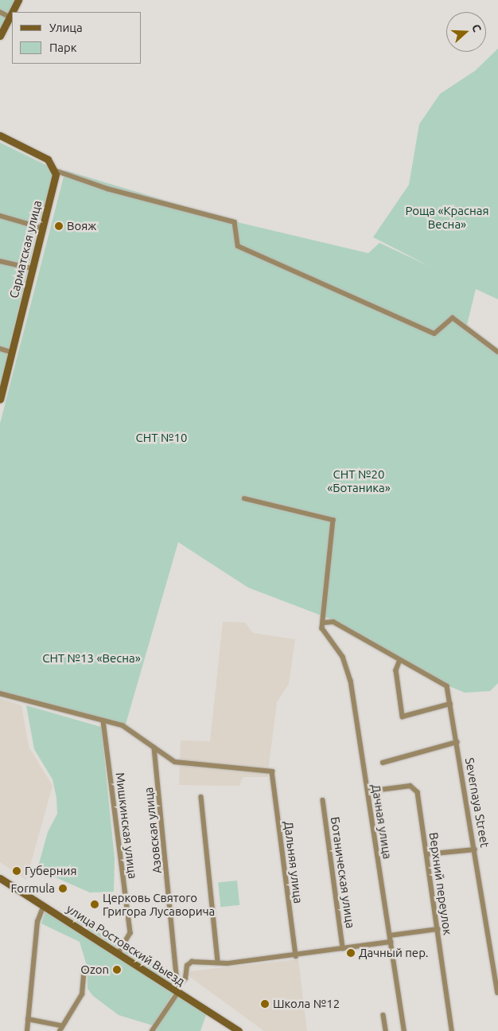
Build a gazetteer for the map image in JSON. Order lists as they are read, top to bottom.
{
  "streets": {
    "main road": ["Сарматская улица", "улица Ростовский Выезд"],
    "street": [
      "Severnaya Street",
      "Дачная улица",
      "Мишкинская улица",
      "Азовская улица",
      "Дальняя улица",
      "Ботаническая улица",
      "Верхний переулок"
    ]
  },
  "crossings": [
    ["Дачная улица", "Верхний переулок"],
    ["Мишкинская улица", "улица Ростовский Выезд"],
    ["Азовская улица", "Дальняя улица"],
    ["Азовская улица", "улица Ростовский Выезд"]
  ],
  "parks": [
    "Роща «Красная Весна»",
    "СНТ №10",
    "СНТ №20 «Ботаника»",
    "СНТ №13 «Весна»"
  ],
  "places": [
    "Вояж",
    "Губерния",
    "Formula",
    "Церковь Святого Григора Лусаворича",
    "Дачный пер.",
    "Ozon",
    "Школа №12"
  ],
  "legend": ["Улица", "Парк"],
  "north": "right"
}
